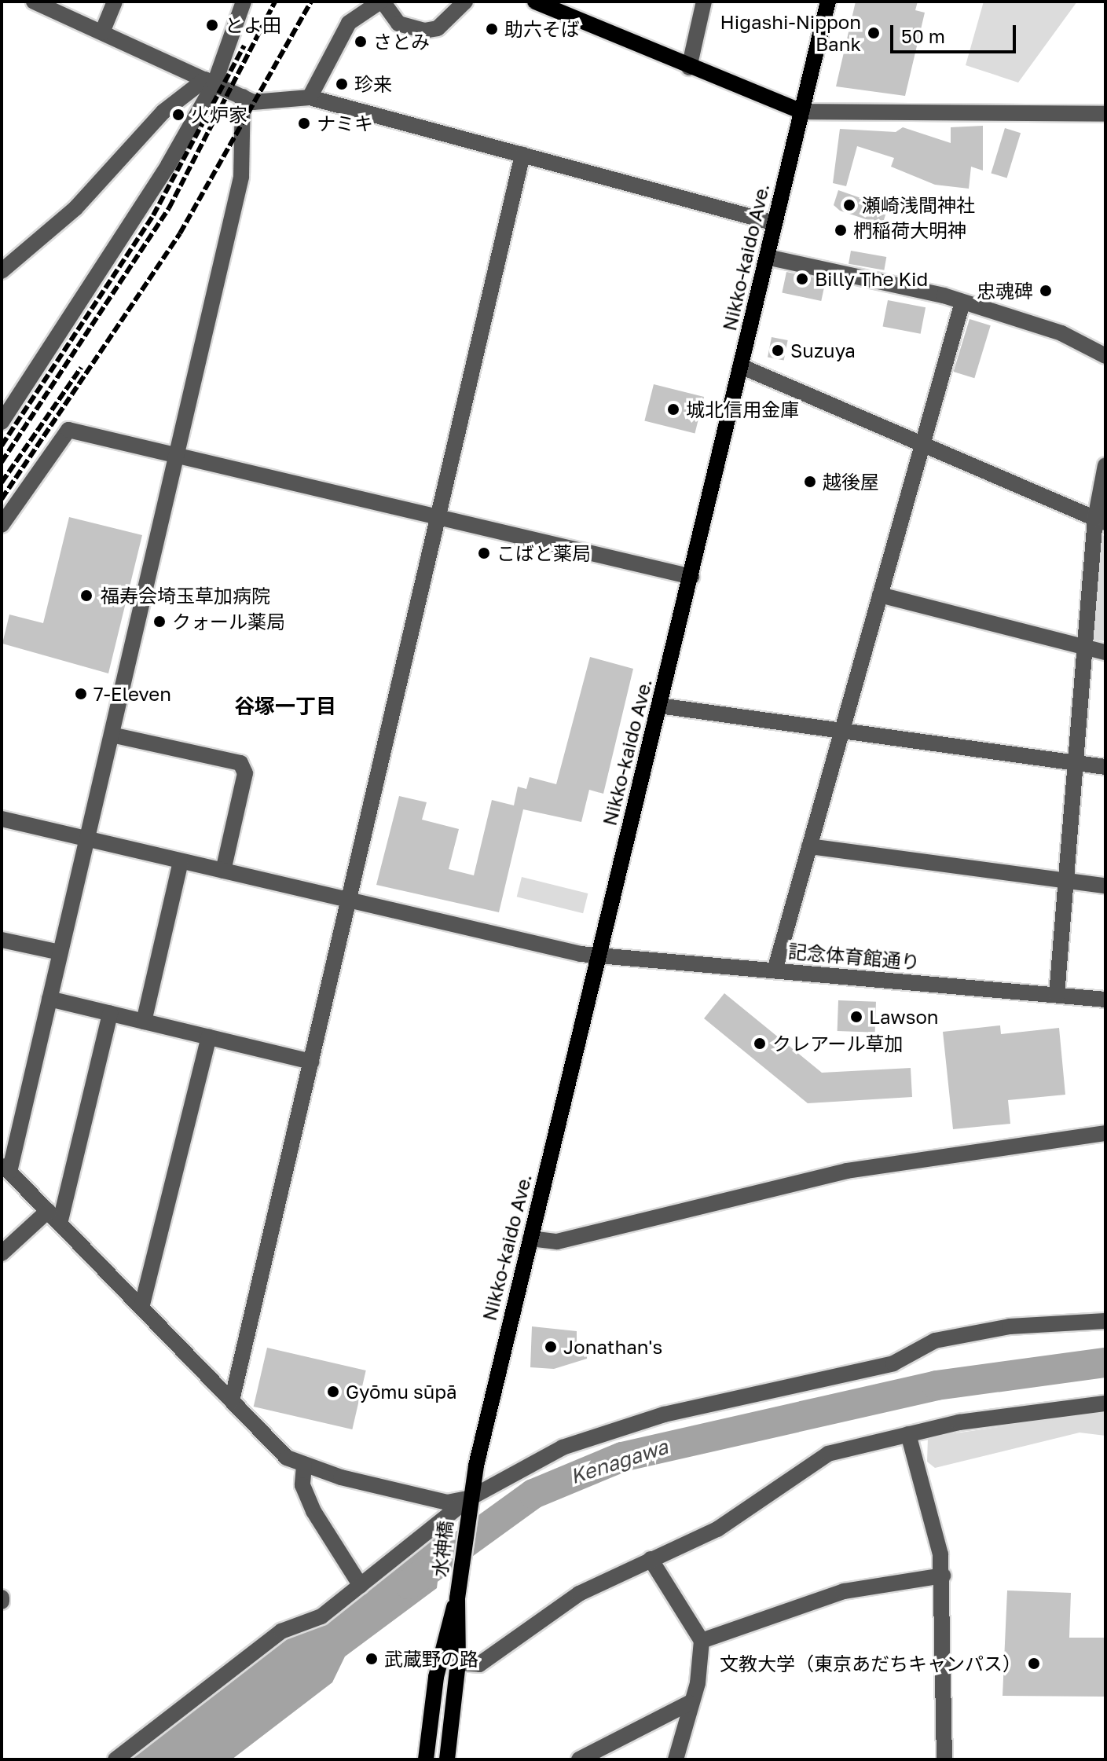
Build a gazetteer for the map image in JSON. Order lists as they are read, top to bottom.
{
  "streets": {
    "main road": ["Nikko-kaido Ave.", "水神橋"],
    "street": ["記念体育館通り"]
  },
  "crossings": [
    ["Nikko-kaido Ave.", "記念体育館通り"],
    ["Nikko-kaido Ave.", "水神橋"]
  ],
  "districts": ["谷塚一丁目"],
  "water": ["Kenagawa"],
  "places": [
    "とよ田",
    "助六そば",
    "Higashi-Nippon Bank",
    "さとみ",
    "珍来",
    "火炉家",
    "ナミキ",
    "瀬崎浅間神社",
    "椚稲荷大明神",
    "Billy The Kid",
    "忠魂碑",
    "Suzuya",
    "城北信用金庫",
    "越後屋",
    "こばと薬局",
    "福寿会埼玉草加病院",
    "クォール薬局",
    "7-Eleven",
    "Lawson",
    "クレアール草加",
    "Jonathan's",
    "Gyōmu sūpā",
    "武蔵野の路",
    "文教大学（東京あだちキャンパス）"
  ],
  "scale_bar": "50 m"
}
